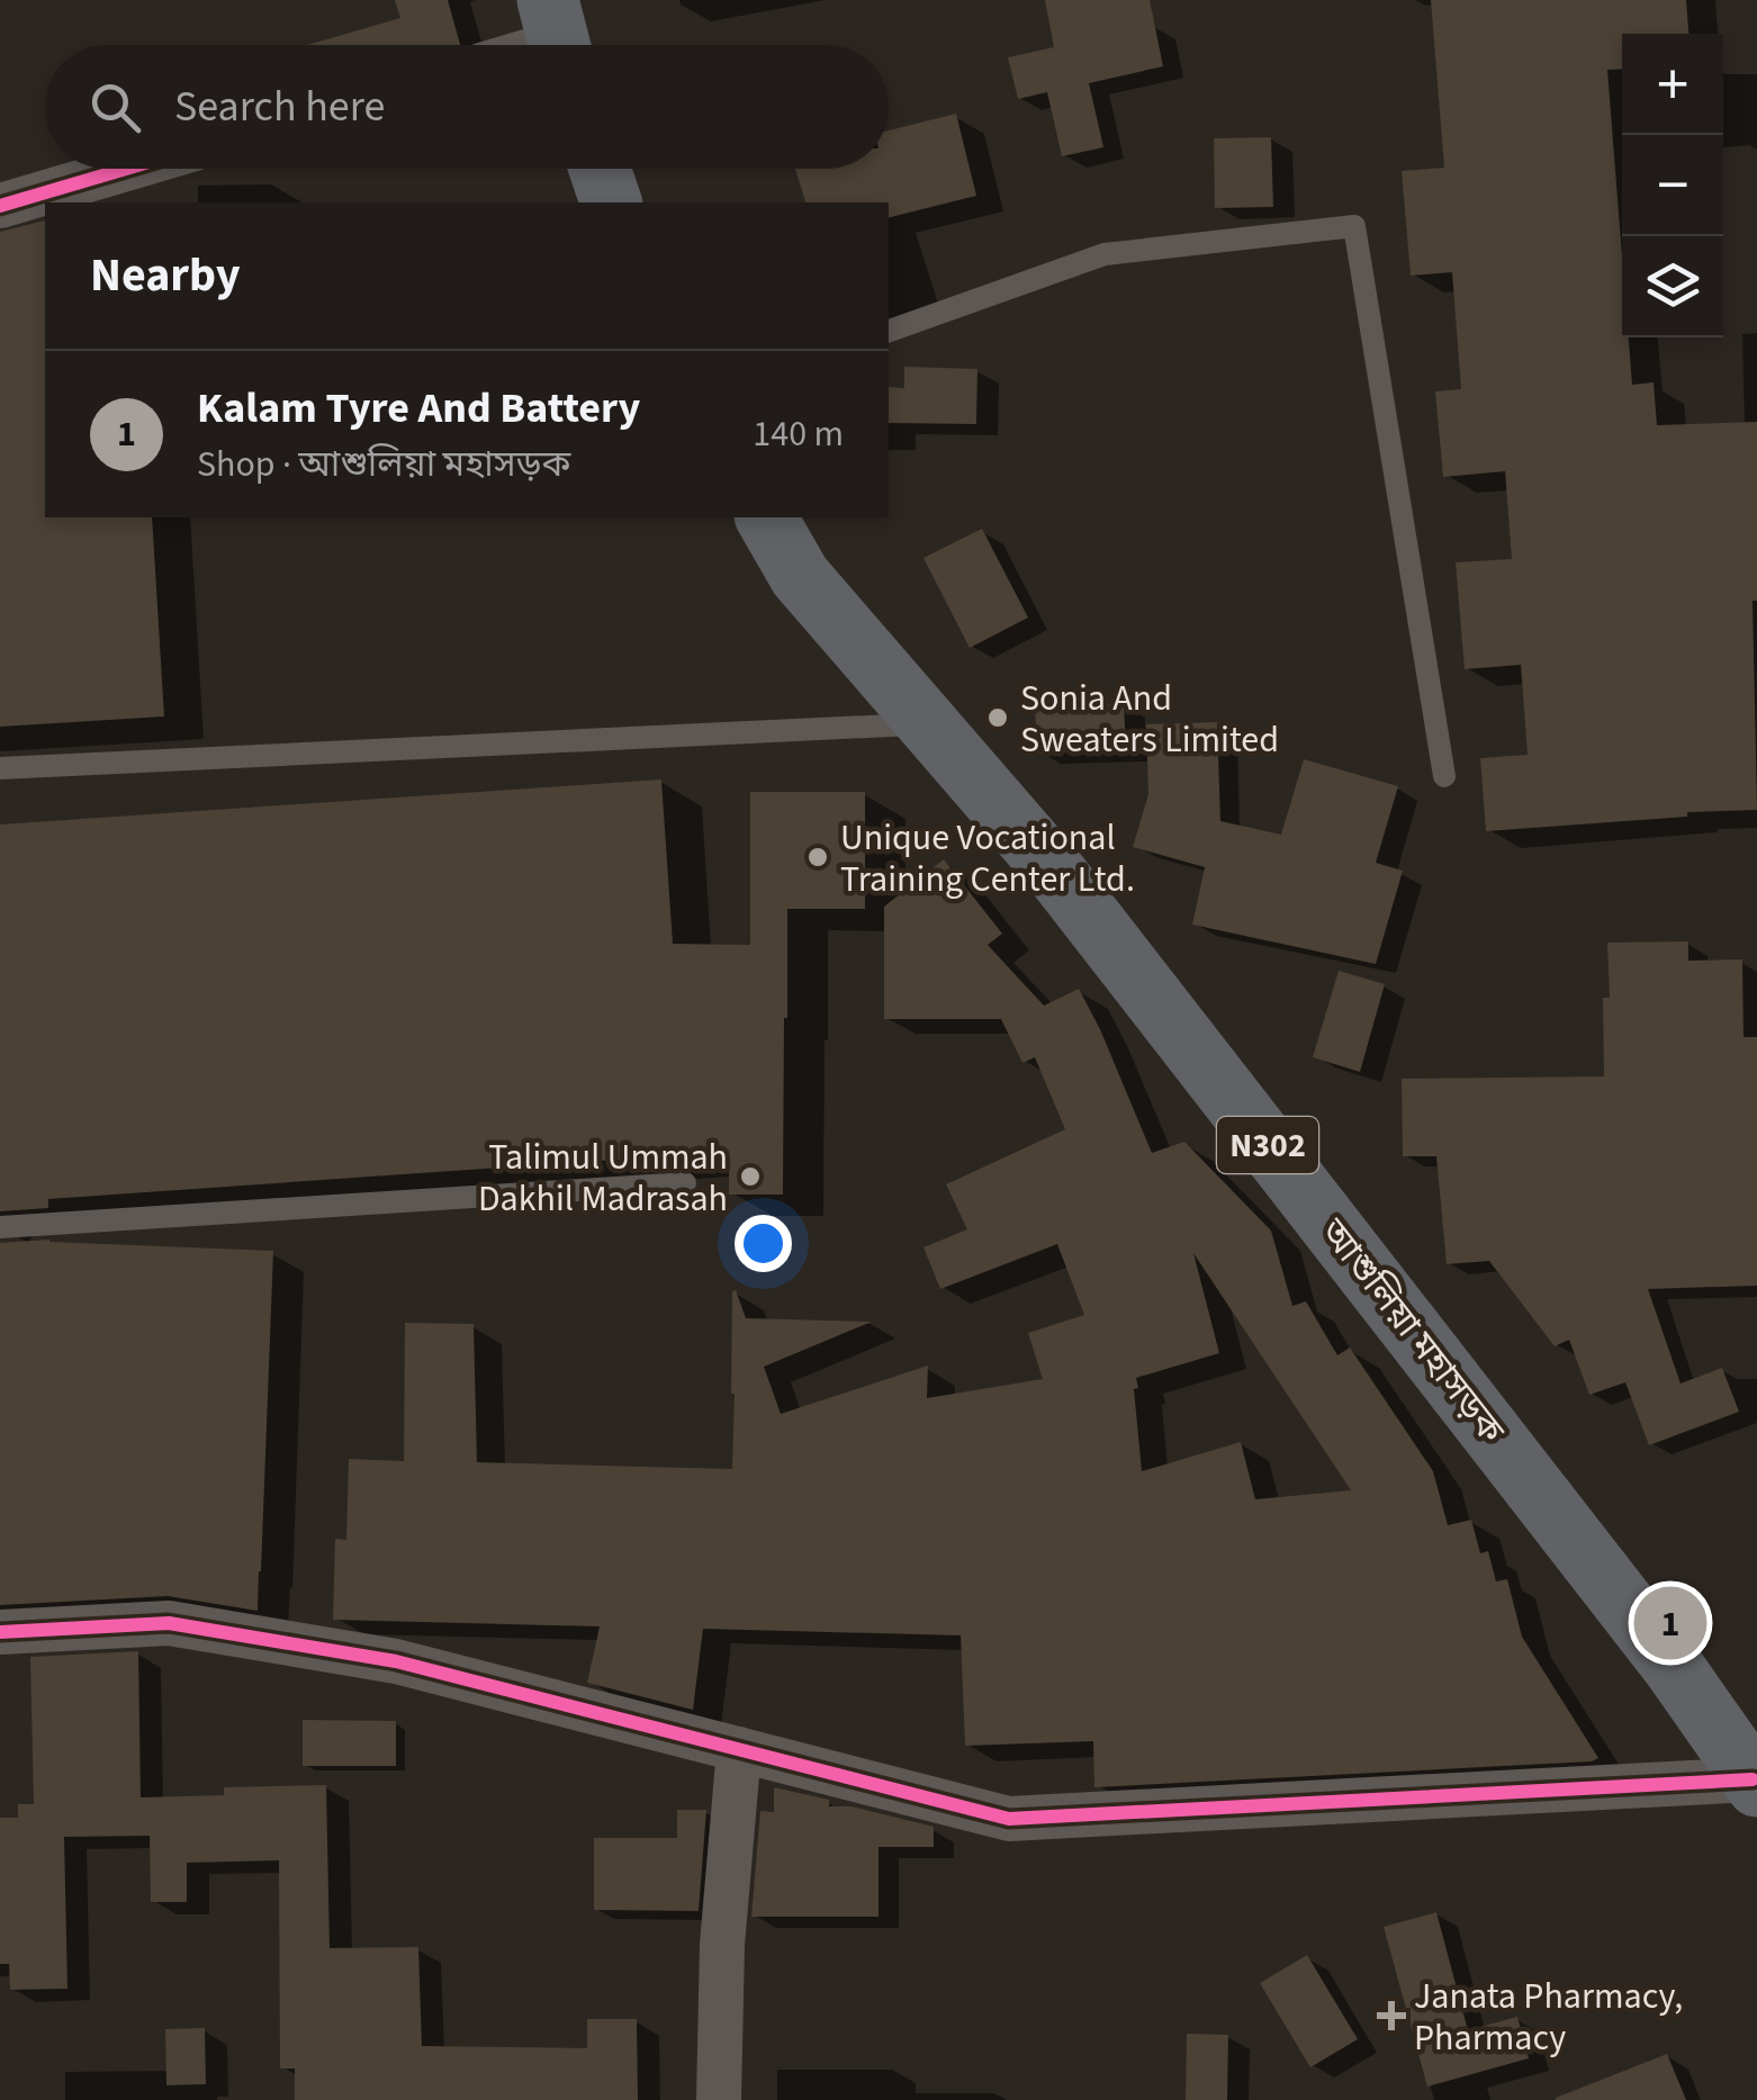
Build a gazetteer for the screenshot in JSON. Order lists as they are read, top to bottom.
{
  "streets": {
    "highway": ["N302", "আশুলিয়া মহাসড়ক"]
  },
  "places": {
    "other": ["Sonia And Sweaters Limited", "Unique Vocational Training Center Ltd.", "Talimul Ummah Dakhil Madrasah"],
    "health": ["Janata Pharmacy, Pharmacy"]
  },
  "page": {
    "map_buttons": ["+", "−"],
    "search": "Search here",
    "heading": "Nearby",
    "list": [
      {
        "mark": "1",
        "name": "Kalam Tyre And Battery",
        "note": "Shop · আশুলিয়া মহাসড়ক",
        "value": "140 m"
      }
    ],
    "pins": "1"
  }
}
